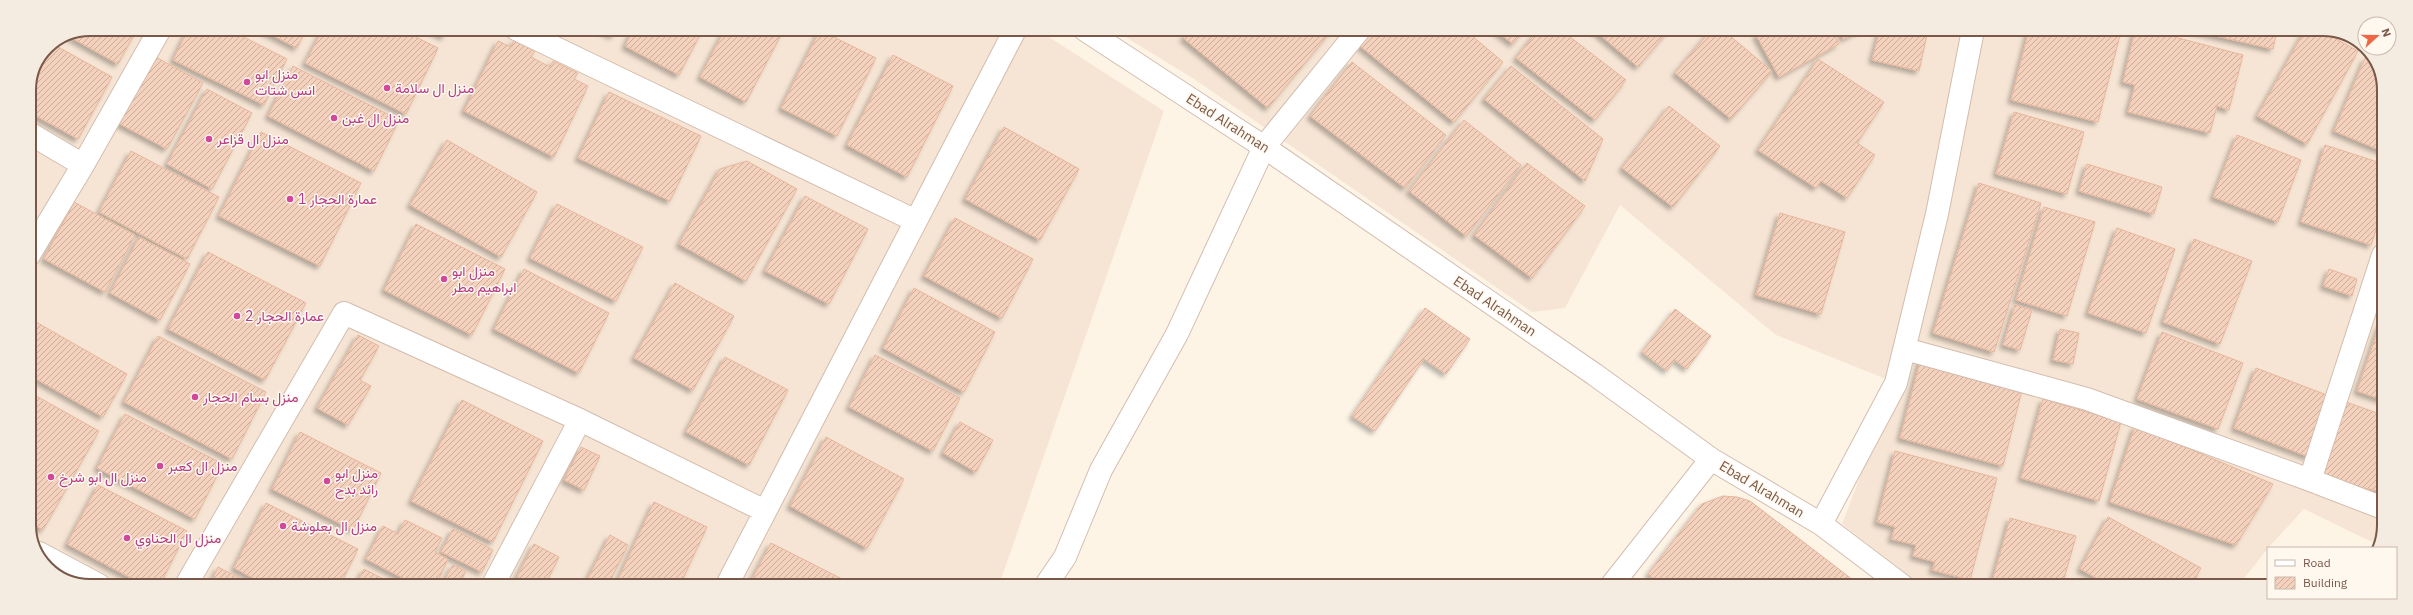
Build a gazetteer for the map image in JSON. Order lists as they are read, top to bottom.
{
  "streets": {
    "street": ["Ebad Alrahman"]
  },
  "places": [
    "منزل ابو انس شتات",
    "منزل ال سلامة",
    "منزل ال غبن",
    "منزل ال قزاعر",
    "عمارة الحجار 1",
    "منزل ابو ابراهيم مطر",
    "عمارة الحجار 2",
    "منزل بسام الحجار",
    "منزل ال كعبر",
    "منزل ال ابو شرخ",
    "منزل ابو رائد بدح",
    "منزل ال بعلوشة",
    "منزل ال الحناوي"
  ],
  "legend": ["Road", "Building"],
  "north": "right"
}
